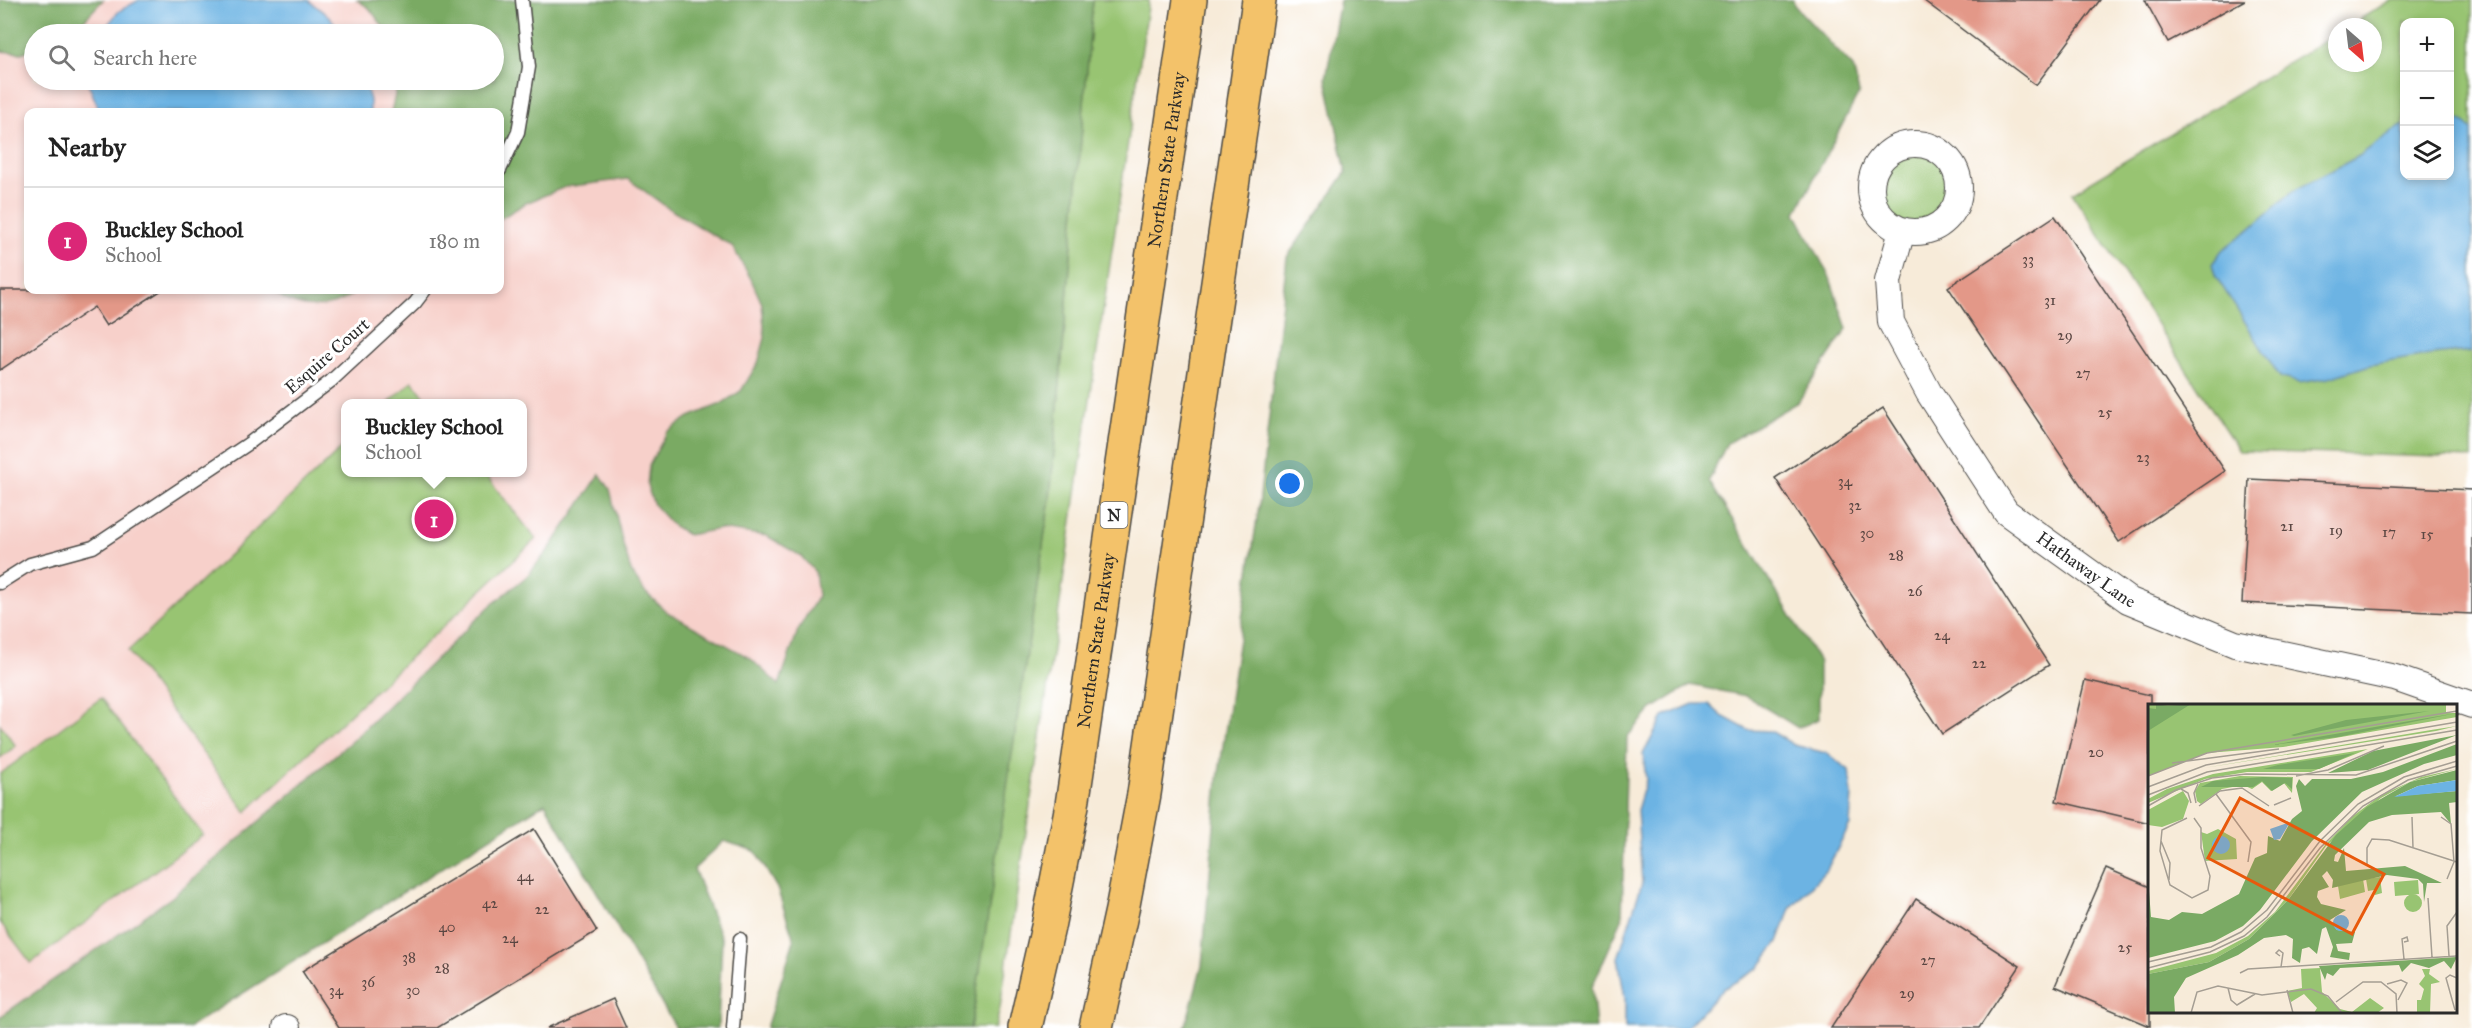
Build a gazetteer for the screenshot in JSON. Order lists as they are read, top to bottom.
{
  "streets": {
    "highway": ["Northern State Parkway", "N"],
    "street": ["Hathaway Lane"],
    "lane": ["Esquire Court"]
  },
  "house_numbers": [
    "33",
    "31",
    "29",
    "27",
    "25",
    "23",
    "34",
    "32",
    "21",
    "19",
    "17",
    "30",
    "15",
    "28",
    "26",
    "24",
    "22",
    "20",
    "44",
    "42",
    "22",
    "40",
    "24",
    "25",
    "38",
    "27",
    "28",
    "36",
    "34",
    "30",
    "29"
  ],
  "north": "bottom right",
  "page": {
    "map_buttons": ["+", "−"],
    "search": "Search here",
    "heading": "Nearby",
    "list": [
      {
        "mark": "1",
        "name": "Buckley School",
        "note": "School",
        "value": "180 m"
      }
    ],
    "popup": ["Buckley School", "School"],
    "pins": "1"
  }
}
